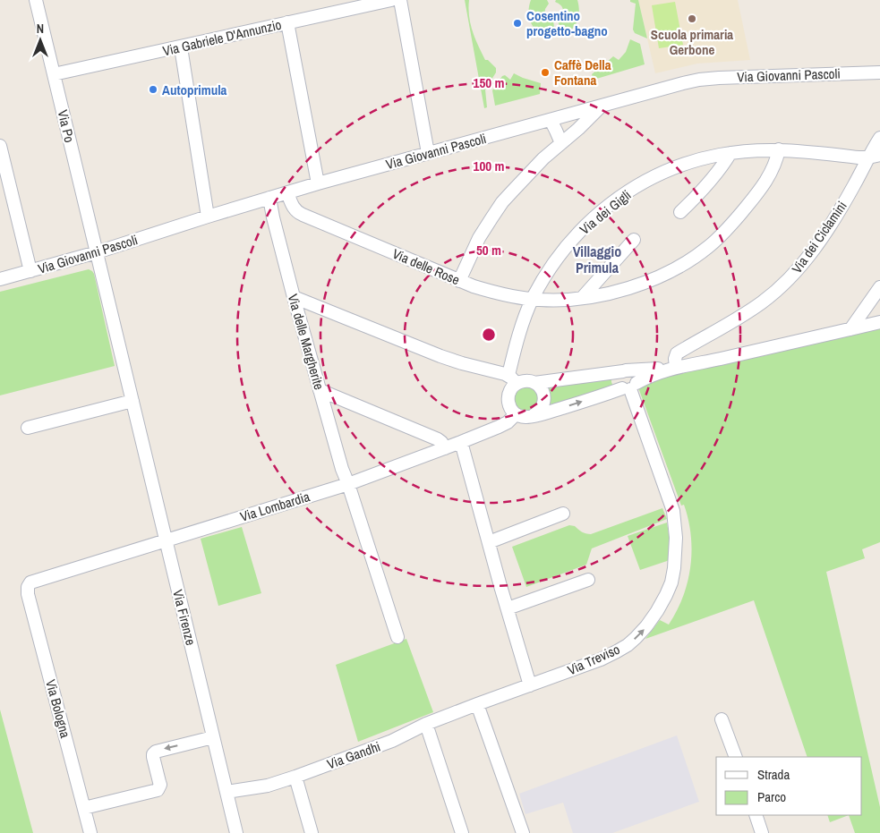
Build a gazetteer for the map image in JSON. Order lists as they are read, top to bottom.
{
  "streets": {
    "street": [
      "Via Gabriele D'Annunzio",
      "Via Giovanni Pascoli",
      "Via Po",
      "Via dei Gigli",
      "Via dei Ciclamini",
      "Via delle Rose",
      "Via delle Margherite",
      "Via Lombardia",
      "Via Firenze",
      "Via Treviso",
      "Via Bologna",
      "Via Gandhi"
    ]
  },
  "crossings": [
    ["Via Gabriele D'Annunzio", "Via Po"],
    ["Via Giovanni Pascoli", "Via Po"],
    ["Via Giovanni Pascoli", "Via delle Rose"],
    ["Via Giovanni Pascoli", "Via delle Margherite"],
    ["Via Giovanni Pascoli", "Via Firenze"],
    ["Via Po", "Via Firenze"],
    ["Via dei Gigli", "Via dei Ciclamini"],
    ["Via dei Gigli", "Via delle Rose"],
    ["Via dei Gigli", "Via Lombardia"],
    ["Via delle Margherite", "Via Lombardia"],
    ["Via Lombardia", "Via Firenze"],
    ["Via Lombardia", "Via Bologna"],
    ["Via Firenze", "Via Gandhi"],
    ["Via Treviso", "Via Gandhi"]
  ],
  "one_way": ["Via Treviso"],
  "districts": ["Villaggio Primula"],
  "places": [
    "Scuola primaria Gerbone",
    "Cosentino progetto-bagno",
    "Caffè Della Fontana",
    "Autoprimula"
  ],
  "legend": ["Strada", "Parco"],
  "north": "top",
  "rings": ["150 m", "100 m", "50 m"]
}
